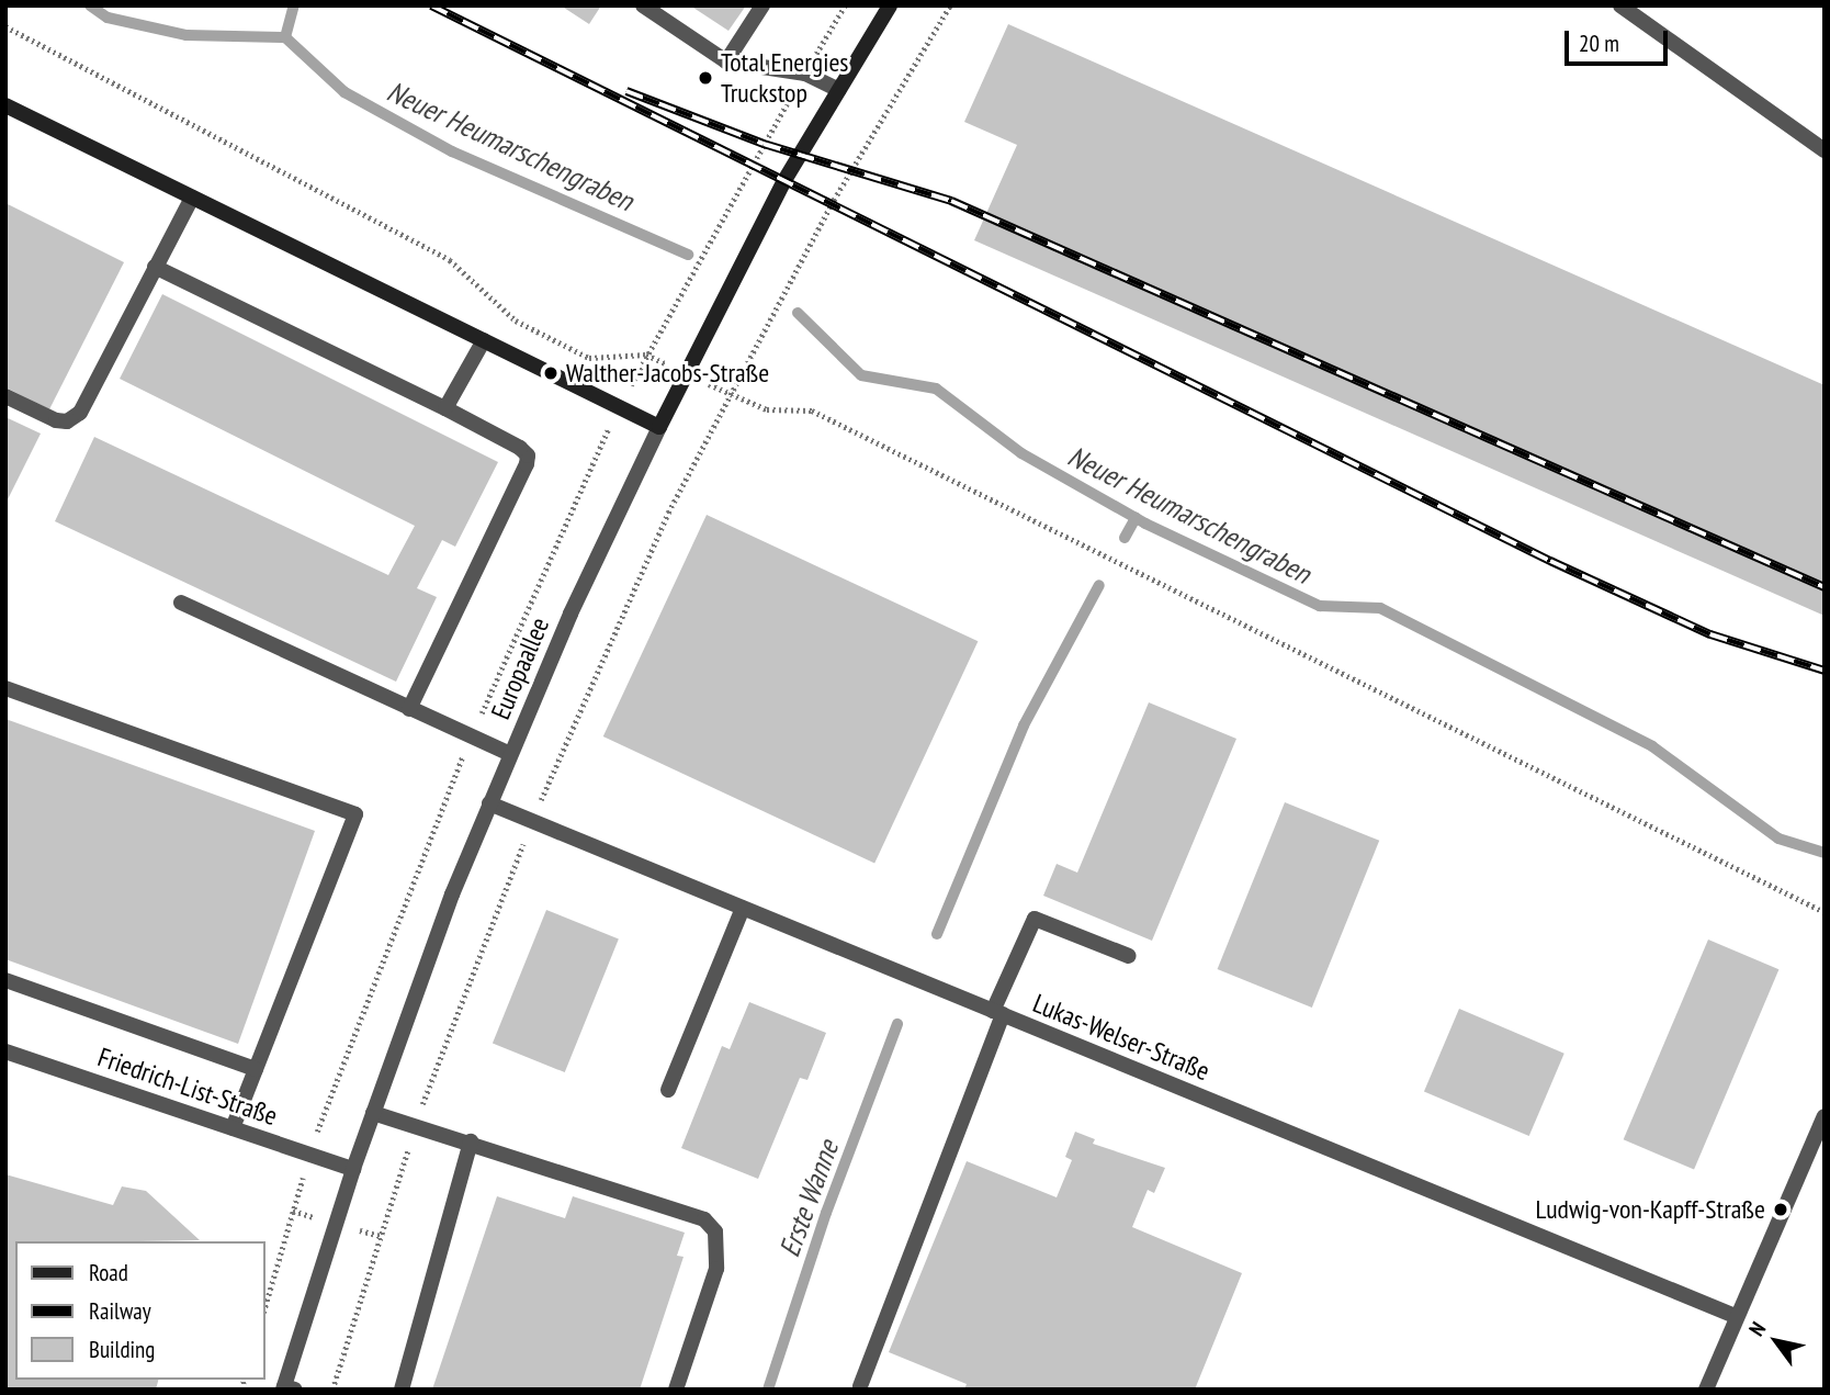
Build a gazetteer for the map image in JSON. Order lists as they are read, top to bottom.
{
  "streets": {
    "street": ["Europaallee", "Lukas-Welser-Straße", "Friedrich-List-Straße"]
  },
  "crossings": [
    ["Europaallee", "Lukas-Welser-Straße"],
    ["Europaallee", "Friedrich-List-Straße"]
  ],
  "water": ["Neuer Heumarschengraben", "Erste Wanne"],
  "places": ["Total Energies Truckstop", "Walther-Jacobs-Straße", "Ludwig-von-Kapff-Straße"],
  "legend": ["Road", "Railway", "Building"],
  "scale_bar": "20 m",
  "north": "top left"
}
